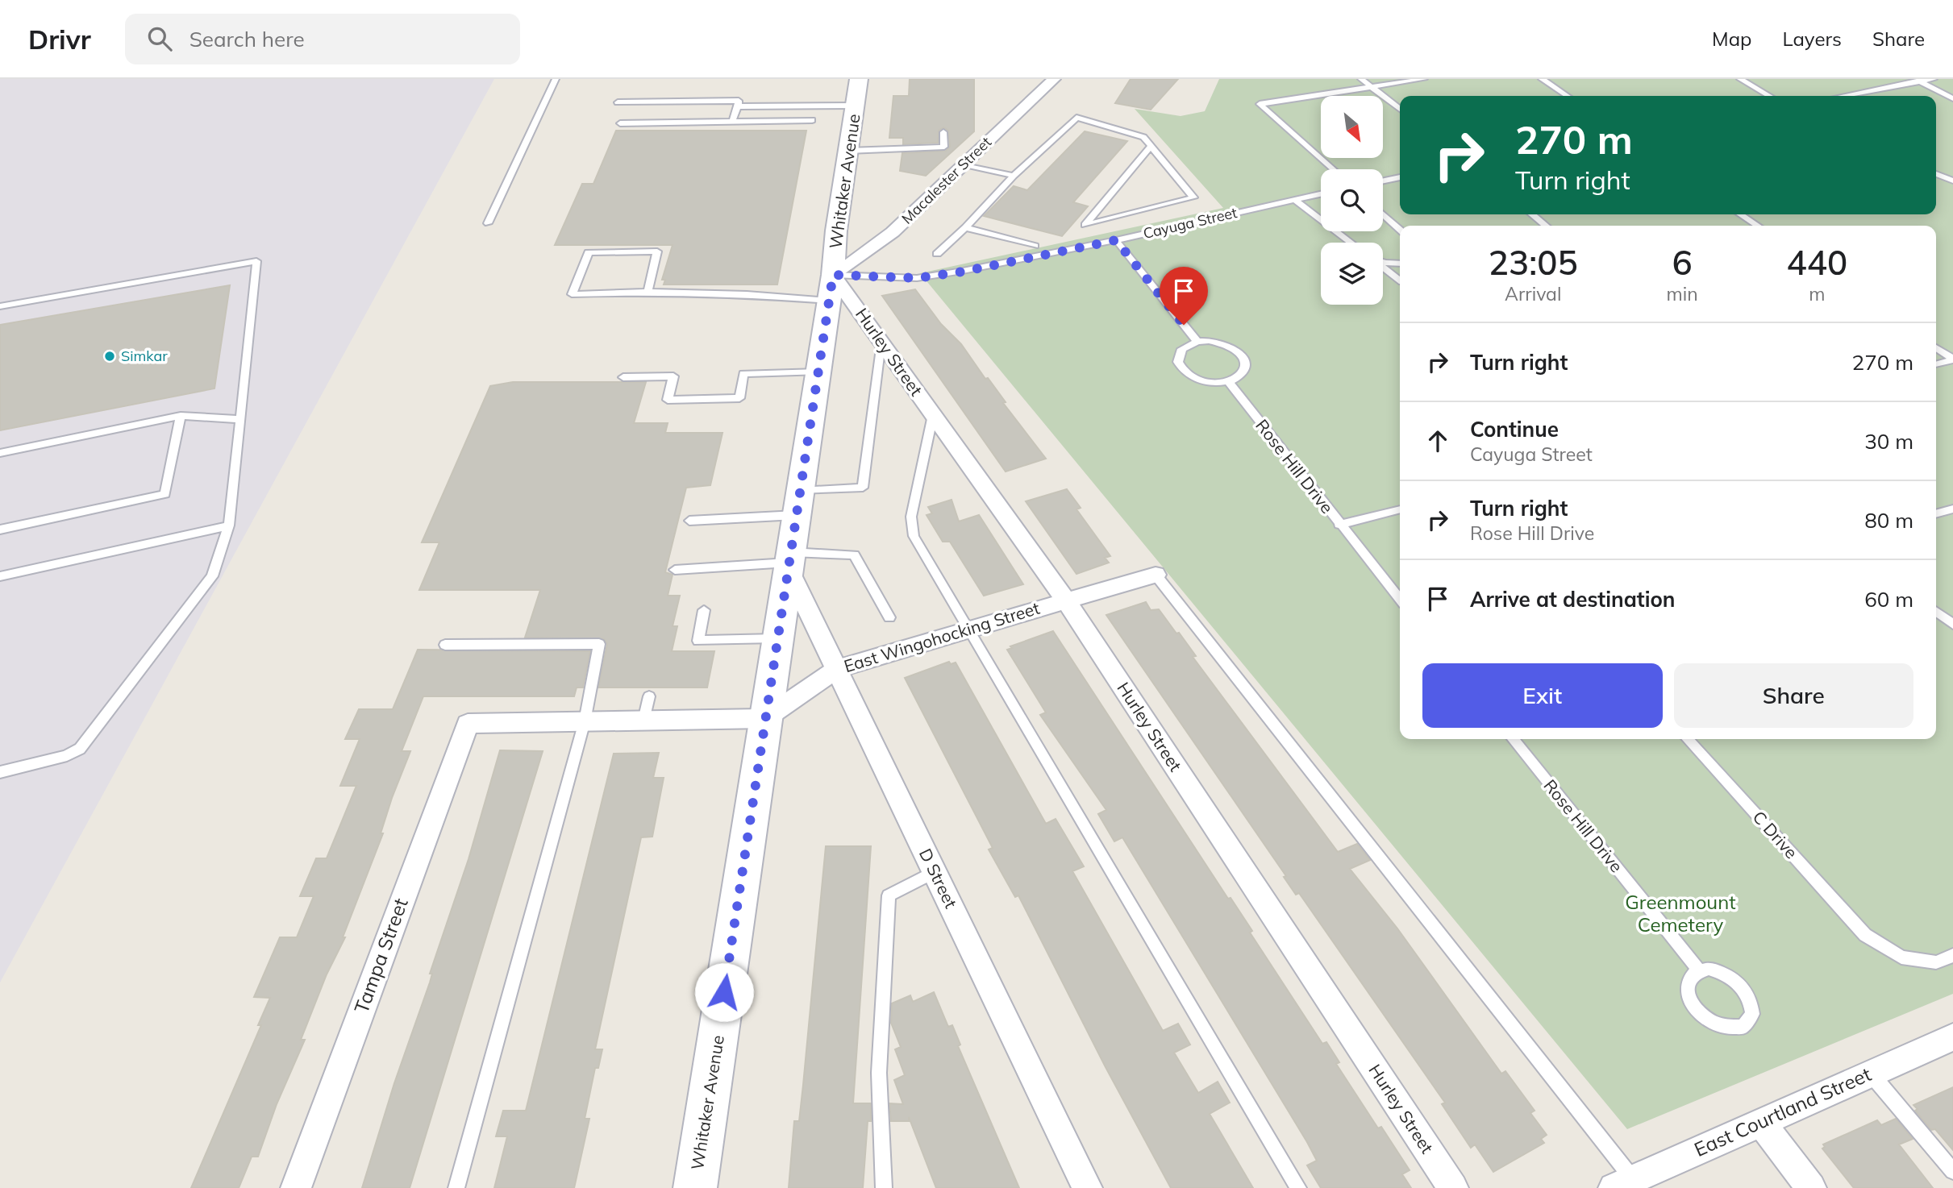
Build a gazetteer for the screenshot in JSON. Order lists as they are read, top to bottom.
{
  "streets": {
    "main road": ["Whitaker Avenue"],
    "street": [
      "Macalester Street",
      "Hurley Street",
      "East Wingohocking Street",
      "D Street",
      "Tampa Street",
      "East Courtland Street"
    ],
    "lane": ["Cayuga Street", "Rose Hill Drive", "C Drive"]
  },
  "crossings": [
    ["Macalester Street", "Whitaker Avenue"],
    ["Macalester Street", "Cayuga Street"],
    ["Macalester Street", "Hurley Street"],
    ["Whitaker Avenue", "Cayuga Street"],
    ["Whitaker Avenue", "Hurley Street"],
    ["Whitaker Avenue", "East Wingohocking Street"],
    ["Whitaker Avenue", "D Street"],
    ["Cayuga Street", "Hurley Street"],
    ["Hurley Street", "East Wingohocking Street"],
    ["East Wingohocking Street", "D Street"]
  ],
  "parks": ["Greenmount Cemetery"],
  "places": ["Simkar"],
  "north": "bottom right",
  "page": {
    "header": "Drivr",
    "search": "Search here",
    "nav": ["Map", "Layers", "Share"],
    "turn": ["270 m", "Turn right"],
    "eta": [
      "23:05",
      "Arrival",
      "6",
      "min",
      "440",
      "m"
    ],
    "list": [
      {
        "name": "Turn right",
        "value": "270 m"
      },
      {
        "name": "Continue",
        "note": "Cayuga Street",
        "value": "30 m"
      },
      {
        "name": "Turn right",
        "note": "Rose Hill Drive",
        "value": "80 m"
      },
      {
        "name": "Arrive at destination",
        "value": "60 m"
      }
    ],
    "buttons": ["Exit", "Share"]
  }
}
